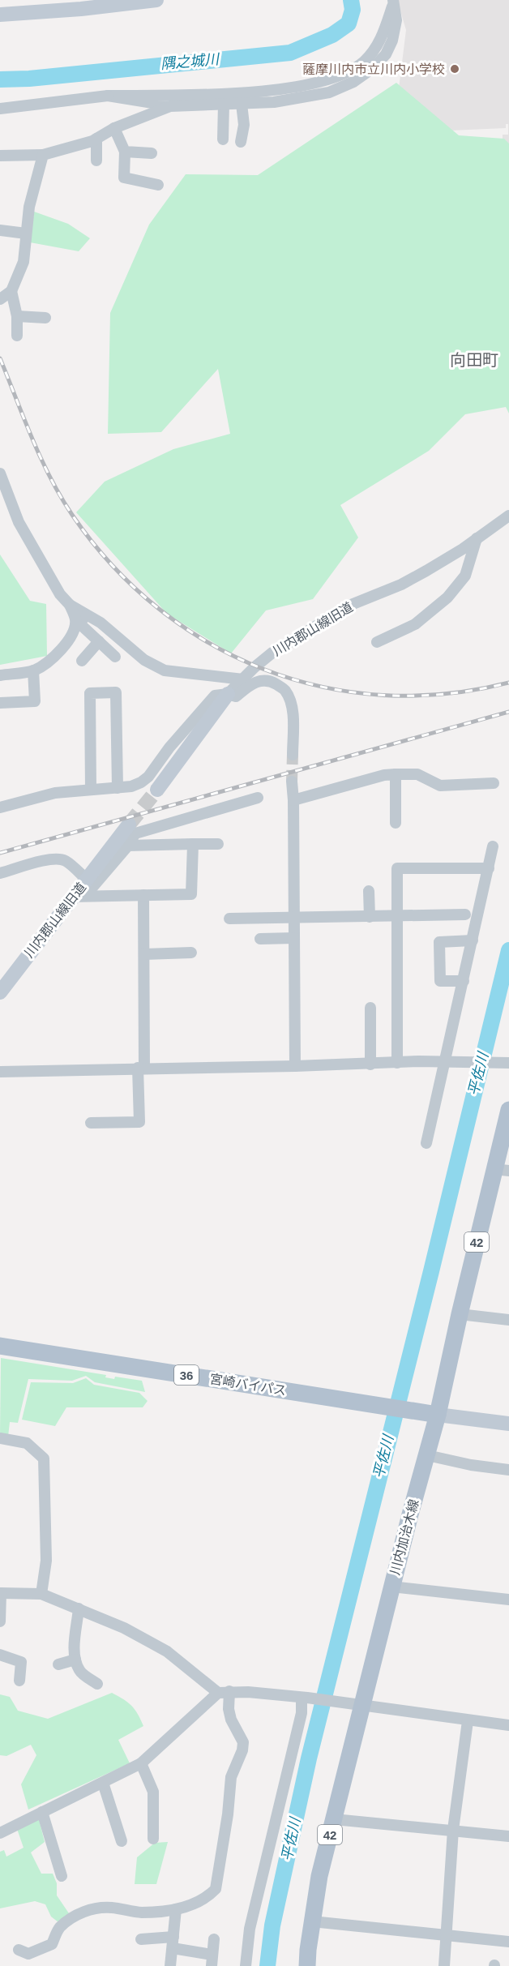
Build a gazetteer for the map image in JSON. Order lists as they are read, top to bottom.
{
  "streets": {
    "main road": [
      "42",
      "36",
      "宮崎バイパス",
      "川内加治木線"
    ],
    "street": ["川内郡山線旧道"]
  },
  "crossings": [
    ["宮崎バイパス", "川内加治木線"]
  ],
  "districts": ["向田町"],
  "water": ["隅之城川", "平佐川"],
  "places": ["薩摩川内市立川内小学校"]
}
